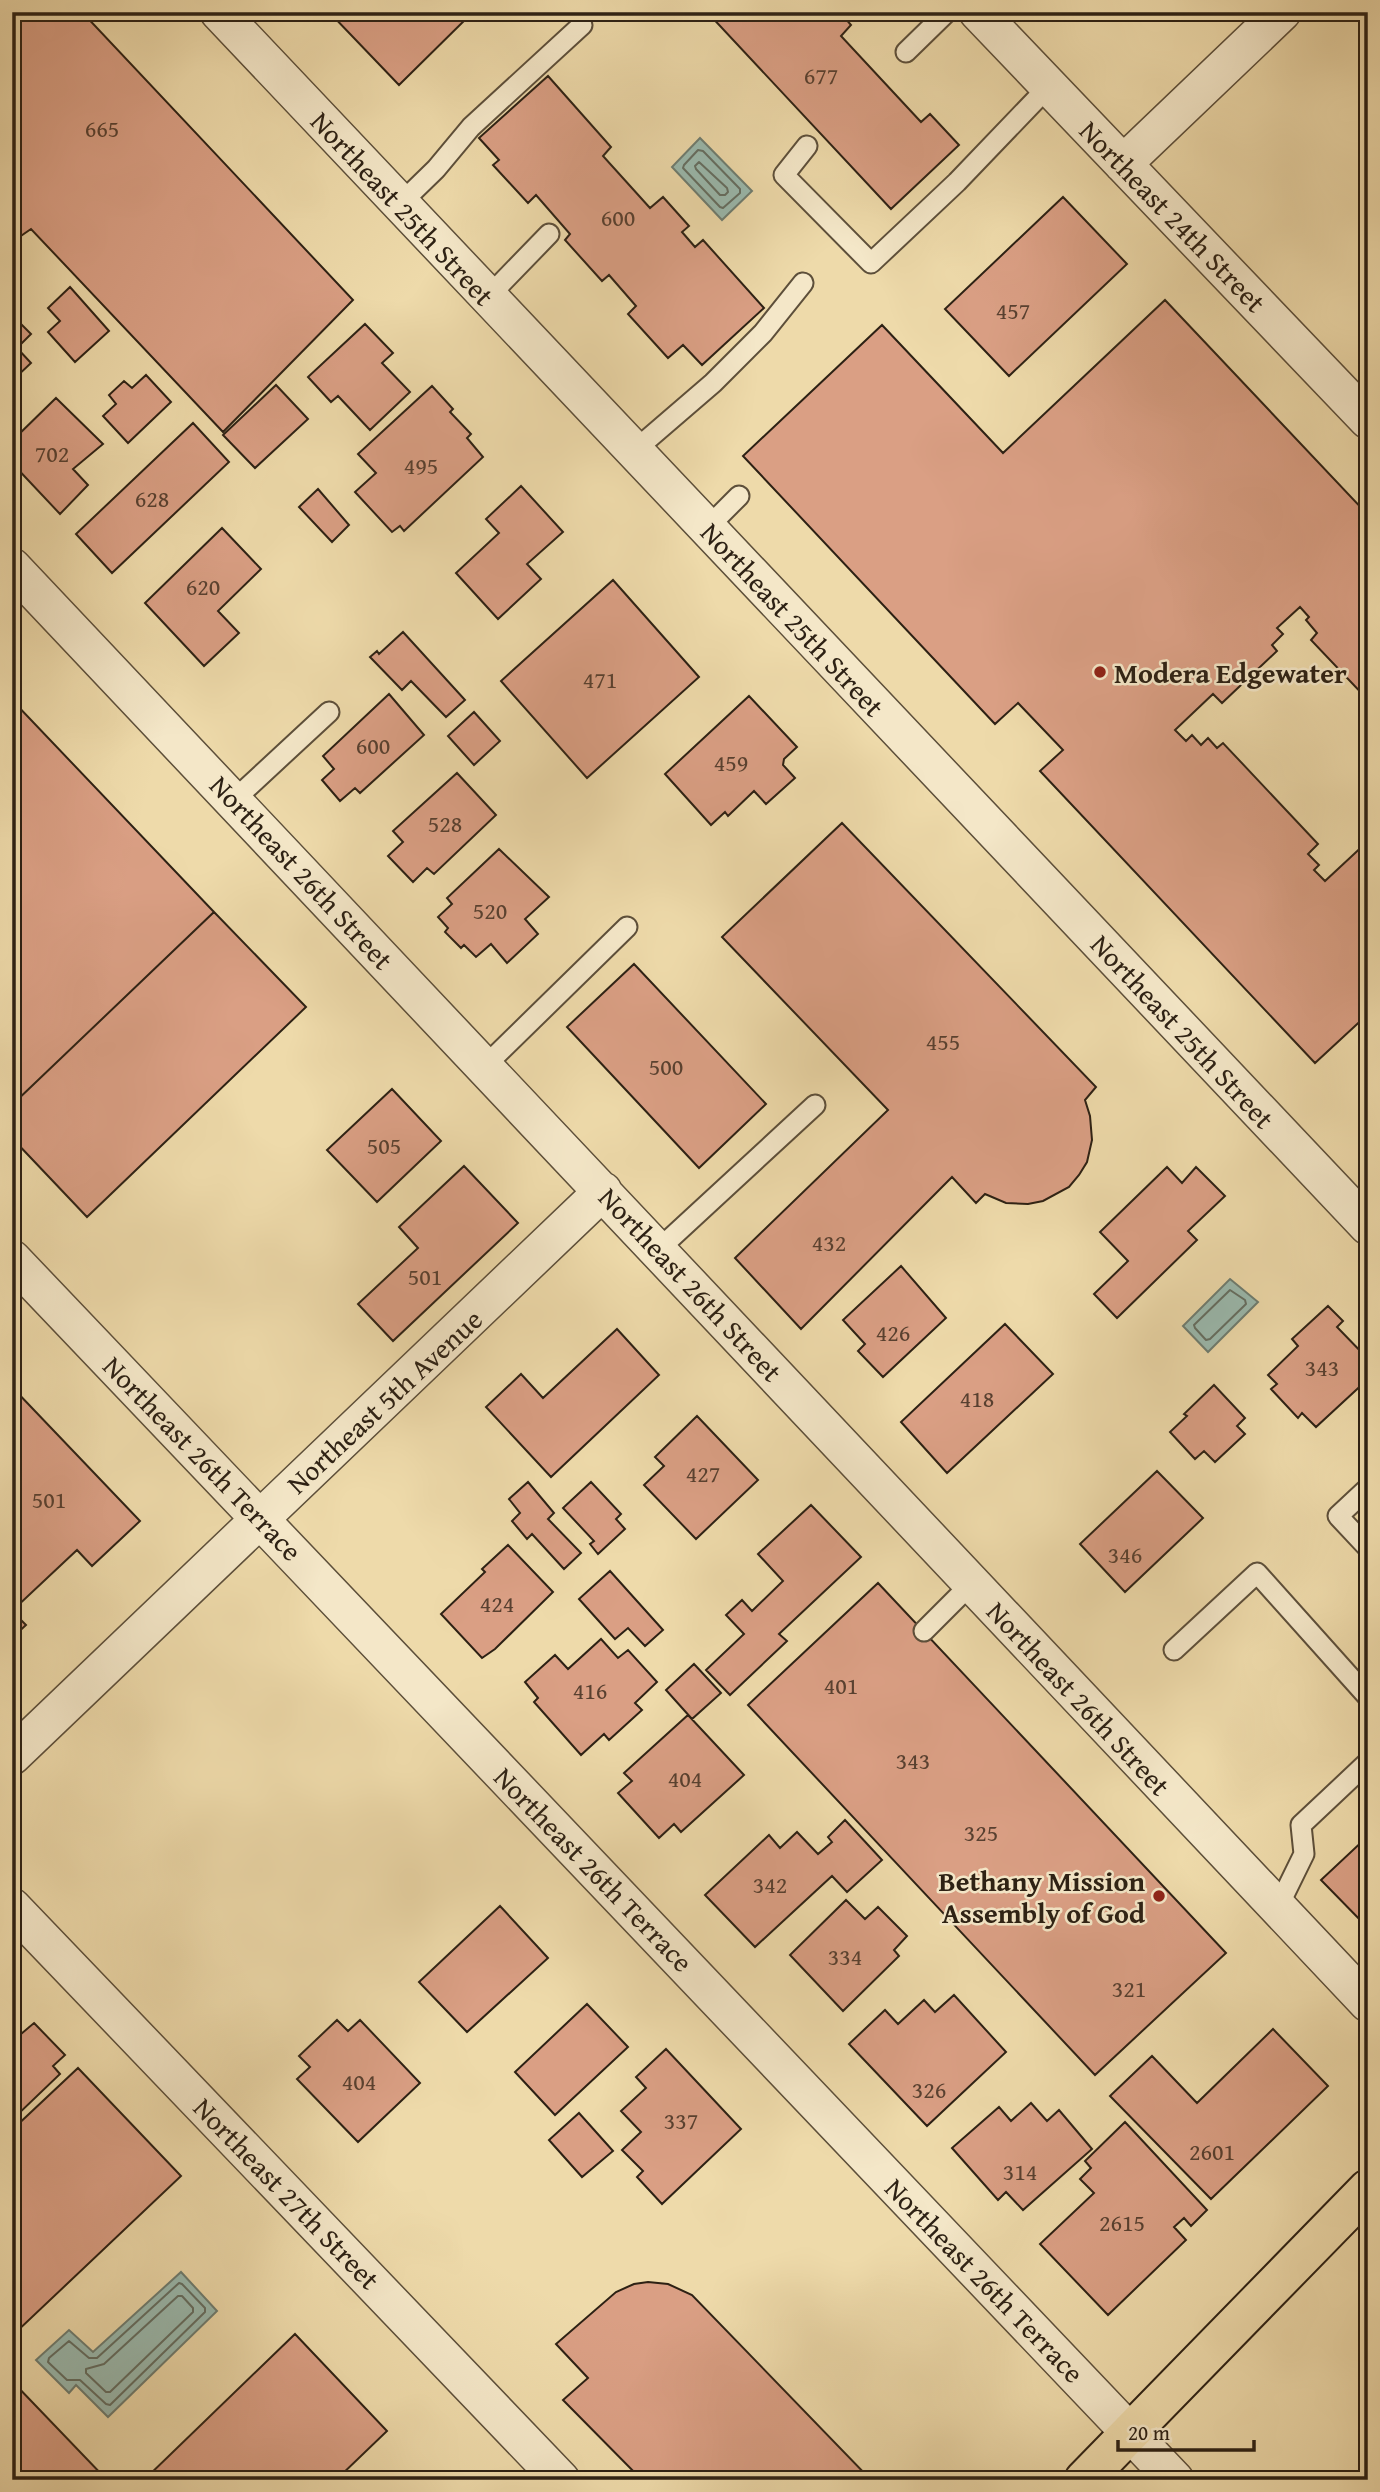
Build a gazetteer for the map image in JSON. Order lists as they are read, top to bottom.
{
  "streets": {
    "street": [
      "Northeast 25th Street",
      "Northeast 24th Street",
      "Northeast 26th Street",
      "Northeast 5th Avenue",
      "Northeast 26th Terrace",
      "Northeast 27th Street"
    ]
  },
  "crossings": [
    ["Northeast 26th Street", "Northeast 5th Avenue"],
    ["Northeast 5th Avenue", "Northeast 26th Terrace"]
  ],
  "places": ["Modera Edgewater", "Bethany Mission Assembly of God"],
  "house_numbers": [
    "677",
    "665",
    "600",
    "457",
    "702",
    "495",
    "628",
    "620",
    "471",
    "600",
    "459",
    "528",
    "520",
    "455",
    "500",
    "505",
    "432",
    "501",
    "426",
    "343",
    "418",
    "427",
    "501",
    "346",
    "424",
    "401",
    "416",
    "343",
    "404",
    "325",
    "342",
    "334",
    "321",
    "404",
    "326",
    "337",
    "2601",
    "314",
    "2615"
  ],
  "scale_bar": "20 m"
}
